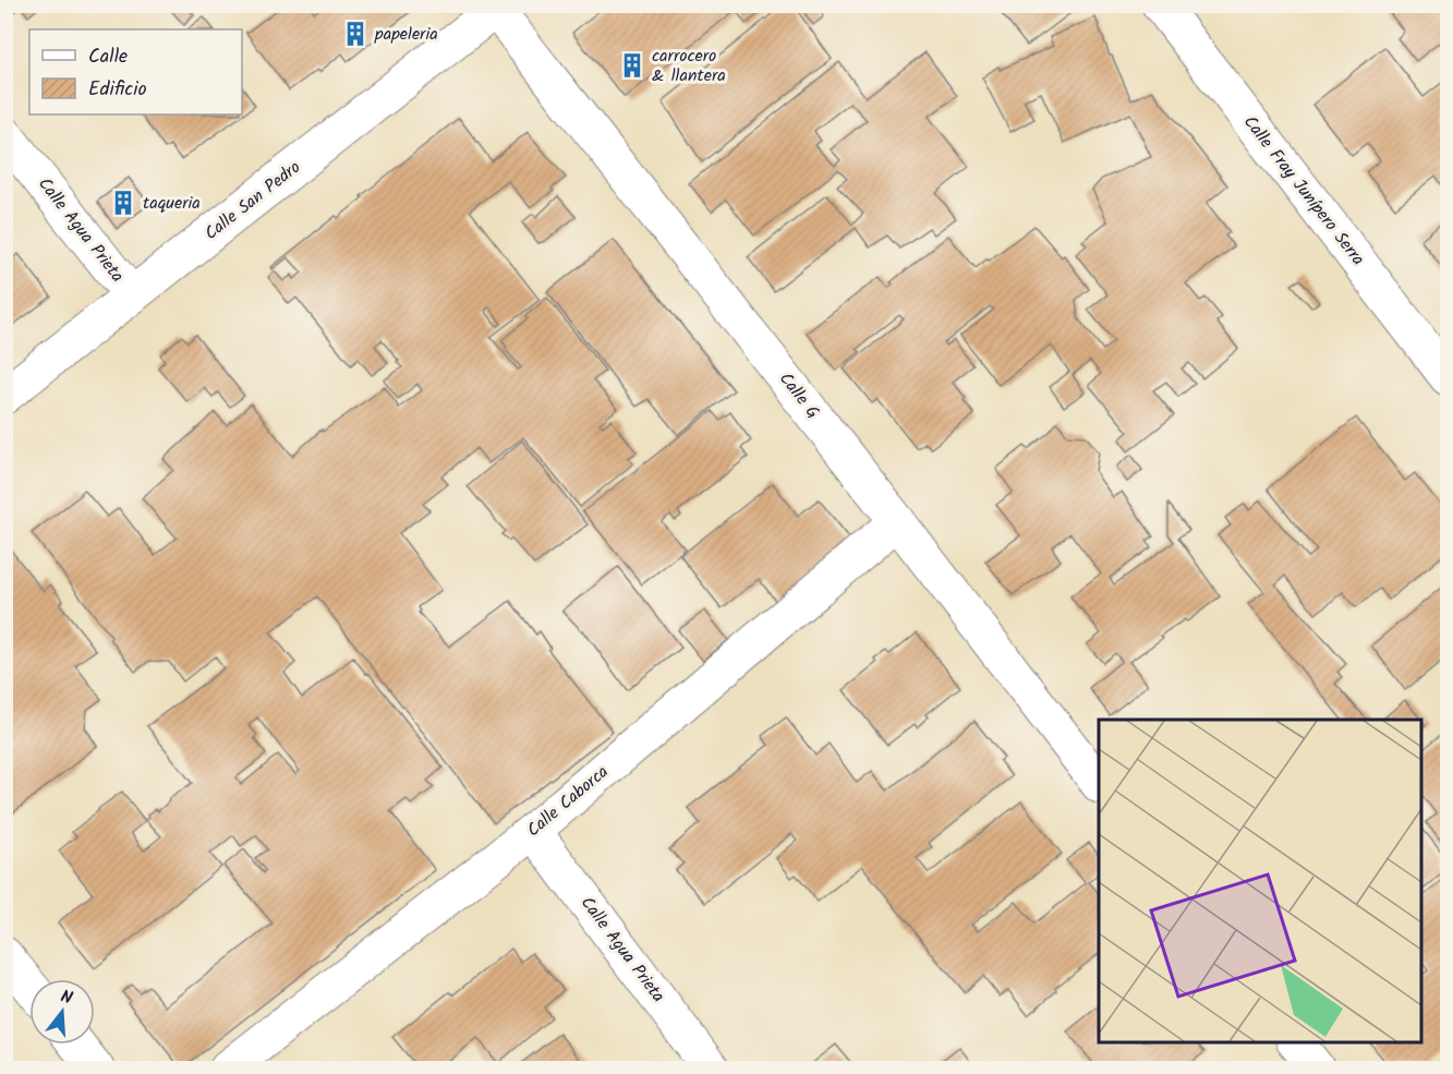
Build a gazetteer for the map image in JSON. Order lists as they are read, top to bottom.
{
  "streets": {
    "street": [
      "Calle Fray Junípero Serra",
      "Calle San Pedro",
      "Calle Agua Prieta",
      "Calle G",
      "Calle Caborca"
    ]
  },
  "crossings": [
    ["Calle San Pedro", "Calle Agua Prieta"],
    ["Calle San Pedro", "Calle G"],
    ["Calle Agua Prieta", "Calle Caborca"],
    ["Calle G", "Calle Caborca"]
  ],
  "places": {
    "building": ["papeleria", "carrocero & llantera", "taqueria"]
  },
  "legend": ["Calle", "Edificio"],
  "north": "top"
}
